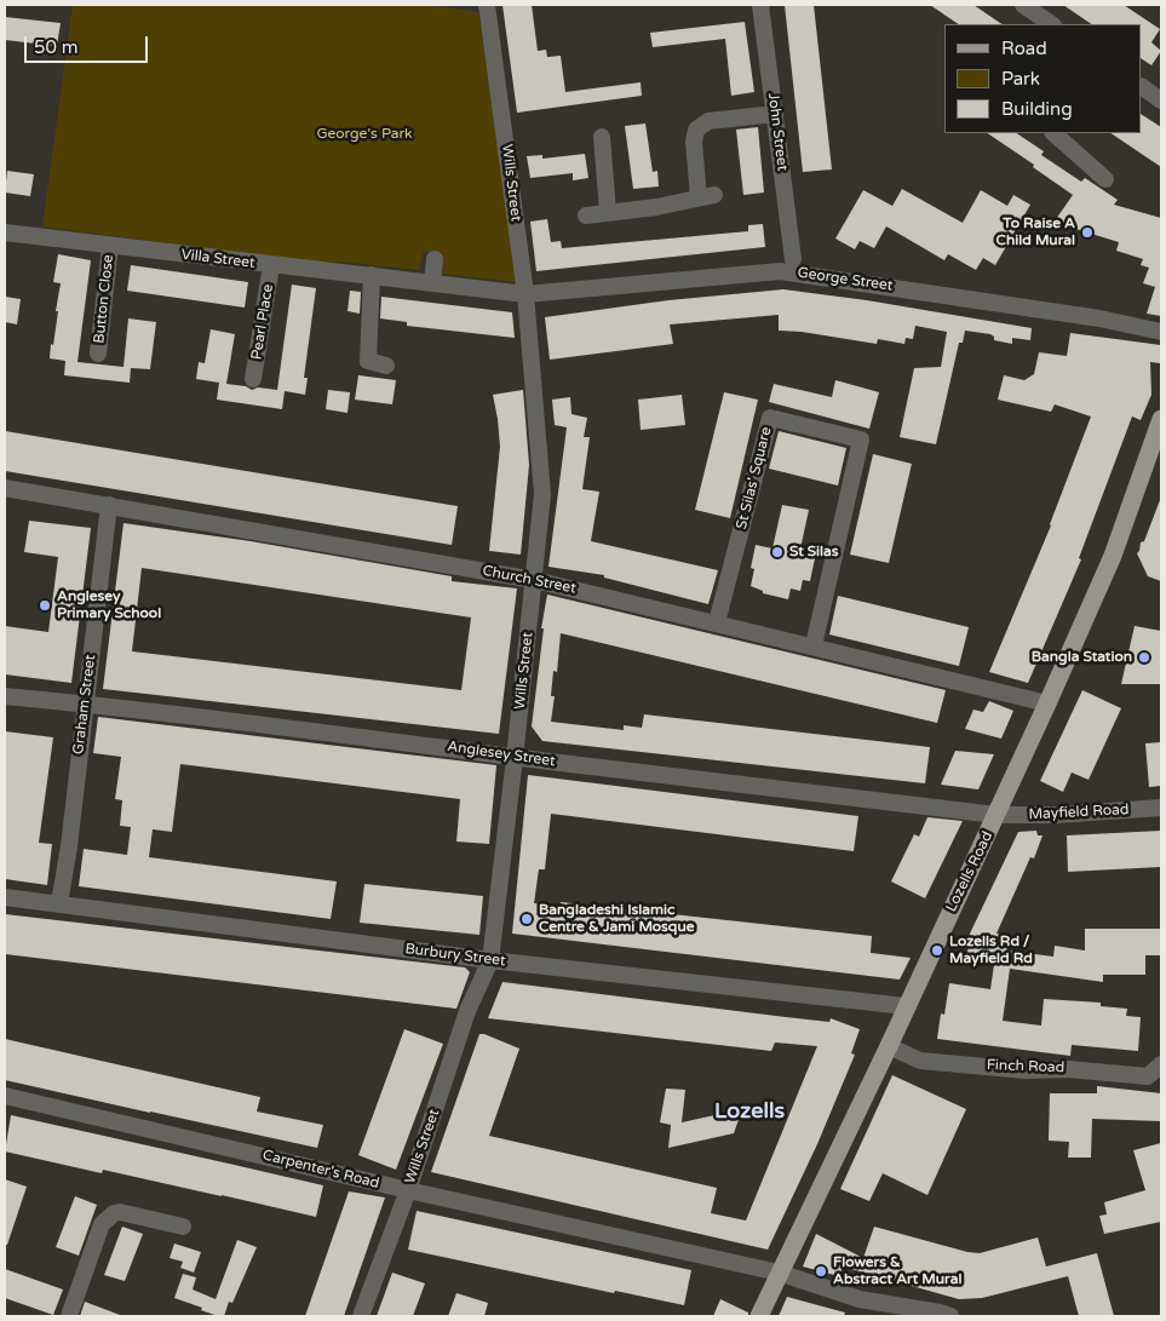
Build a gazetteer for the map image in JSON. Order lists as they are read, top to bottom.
{
  "streets": {
    "main road": ["Lozells Road"],
    "street": [
      "John Street",
      "Wills Street",
      "Villa Street",
      "George Street",
      "Button Close",
      "Pearl Place",
      "St Silas' Square",
      "Church Street",
      "Graham Street",
      "Anglesey Street",
      "Mayfield Road",
      "Burbury Street",
      "Finch Road",
      "Carpenter's Road"
    ]
  },
  "crossings": [
    ["Wills Street", "Villa Street"],
    ["Wills Street", "George Street"],
    ["Wills Street", "Church Street"],
    ["Wills Street", "Anglesey Street"],
    ["Wills Street", "Burbury Street"],
    ["Wills Street", "Carpenter's Road"],
    ["Villa Street", "George Street"],
    ["Villa Street", "Button Close"],
    ["Villa Street", "Pearl Place"],
    ["St Silas' Square", "Church Street"],
    ["Church Street", "Graham Street"],
    ["Church Street", "Lozells Road"],
    ["Graham Street", "Anglesey Street"],
    ["Graham Street", "Burbury Street"],
    ["Anglesey Street", "Mayfield Road"],
    ["Anglesey Street", "Lozells Road"],
    ["Mayfield Road", "Lozells Road"],
    ["Lozells Road", "Burbury Street"],
    ["Lozells Road", "Finch Road"],
    ["Lozells Road", "Carpenter's Road"]
  ],
  "districts": ["Lozells"],
  "parks": ["George's Park"],
  "places": [
    "To Raise A Child Mural",
    "St Silas",
    "Anglesey Primary School",
    "Bangla Station",
    "Bangladeshi Islamic Centre & Jami Mosque",
    "Lozells Rd / Mayfield Rd",
    "Flowers & Abstract Art Mural"
  ],
  "legend": ["Road", "Park", "Building"],
  "scale_bar": "50 m"
}
